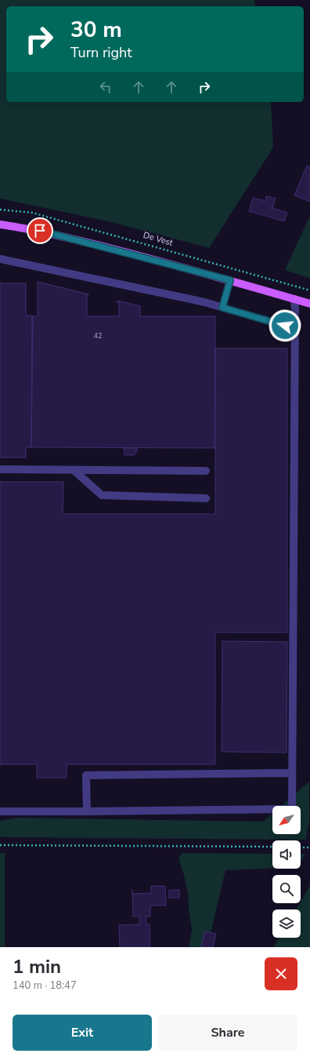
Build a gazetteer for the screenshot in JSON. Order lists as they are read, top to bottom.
{
  "streets": {
    "path": ["De Vest"]
  },
  "house_numbers": ["42"],
  "north": "bottom left",
  "page": {
    "turn": ["30 m", "Turn right"],
    "heading": ["1 min", "140 m · 18:47"],
    "buttons": ["Exit", "Share"]
  }
}
